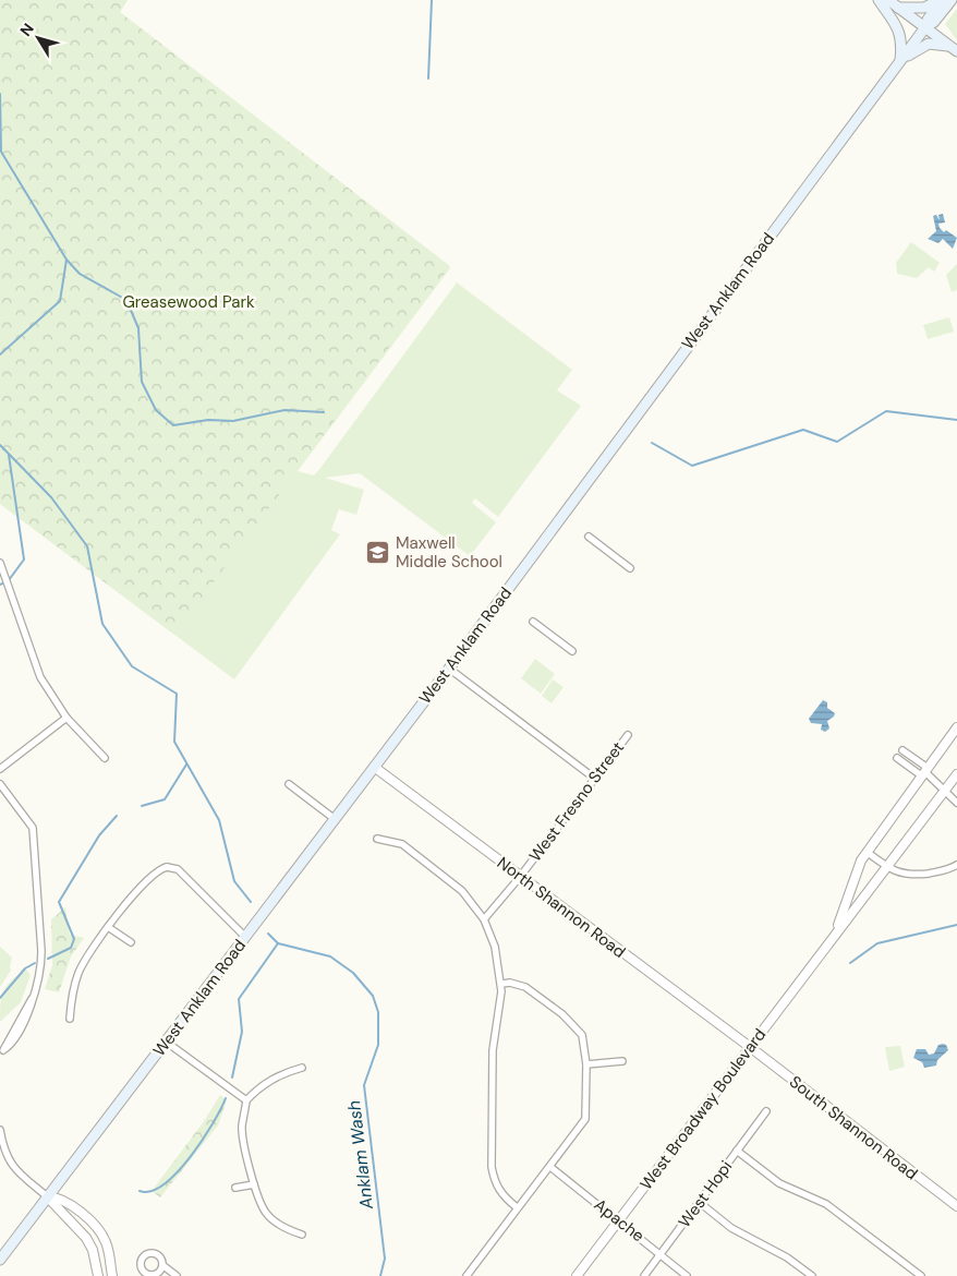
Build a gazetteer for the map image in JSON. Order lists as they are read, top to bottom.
{
  "streets": {
    "main road": ["West Anklam Road"],
    "street": [
      "West Fresno Street",
      "North Shannon Road",
      "West Broadway Boulevard",
      "South Shannon Road",
      "West Hopi",
      "Apache"
    ]
  },
  "crossings": [
    ["West Anklam Road", "North Shannon Road"],
    ["West Fresno Street", "North Shannon Road"],
    ["North Shannon Road", "West Broadway Boulevard"],
    ["North Shannon Road", "South Shannon Road"],
    ["West Broadway Boulevard", "South Shannon Road"],
    ["West Broadway Boulevard", "Apache"],
    ["West Hopi", "Apache"]
  ],
  "water": ["Anklam Wash"],
  "parks": ["Greasewood Park"],
  "places": {
    "school or university": ["Maxwell Middle School"]
  },
  "north": "top left"
}
